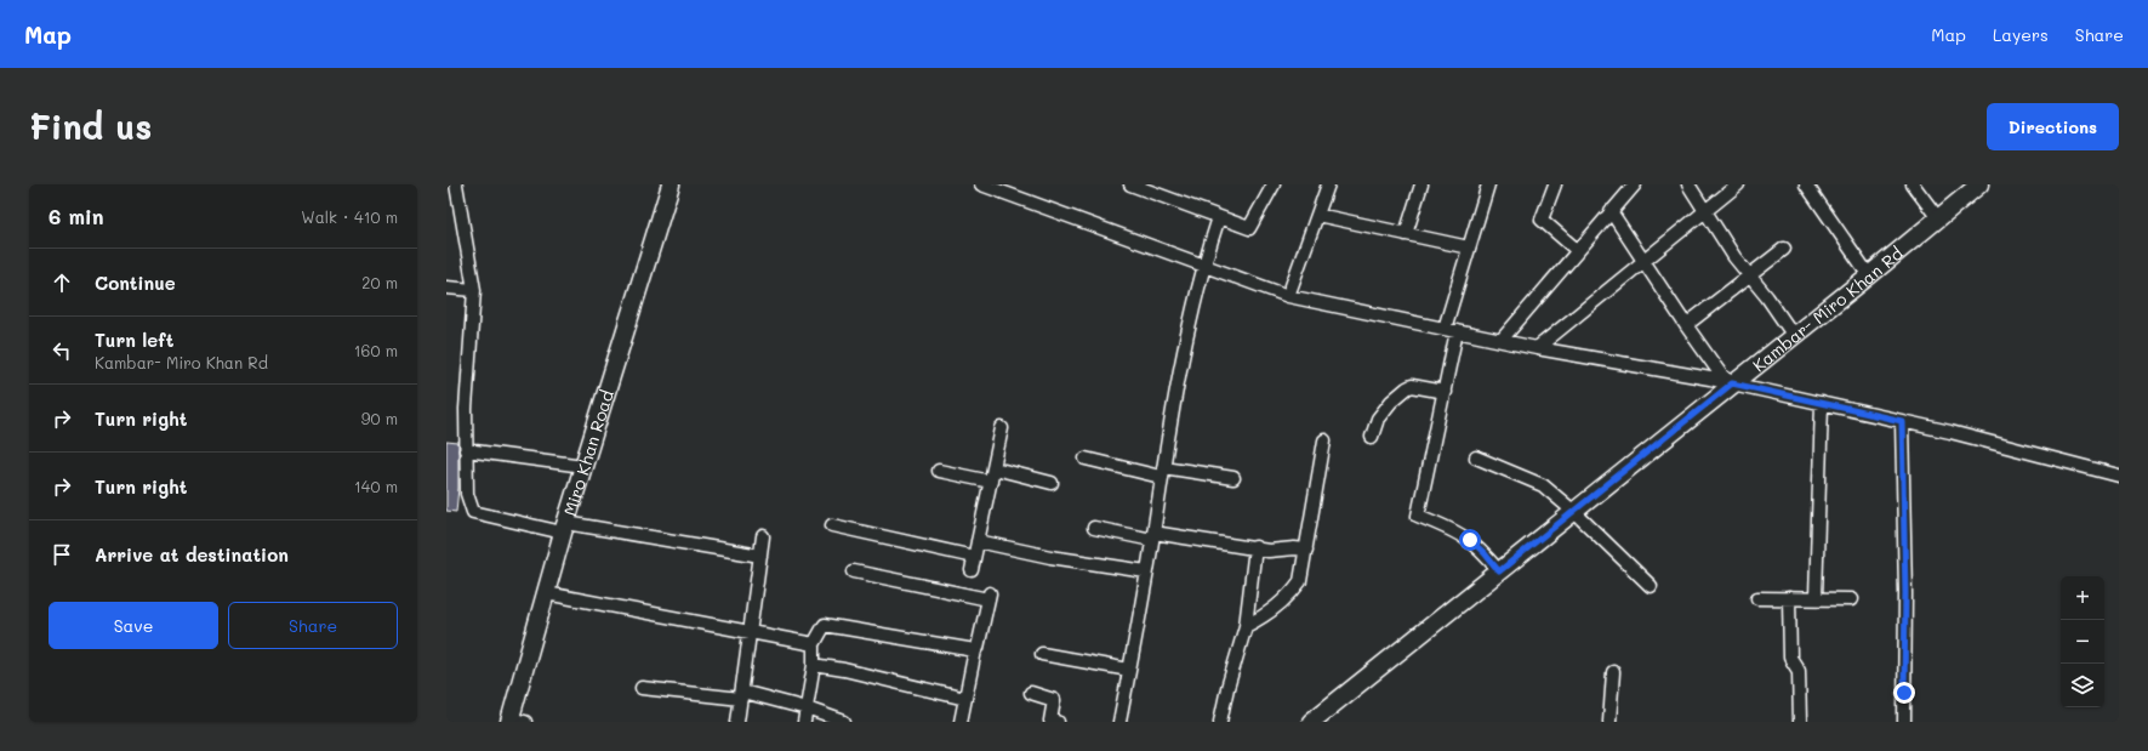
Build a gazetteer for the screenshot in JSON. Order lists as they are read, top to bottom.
{
  "streets": {
    "main road": ["Kambar- Miro Khan Rd", "Miro Khan Road"]
  },
  "page": {
    "header": "Map",
    "nav": ["Map", "Layers", "Share"],
    "buttons": [
      "Directions",
      ["Save", "Share"]
    ],
    "title": "Find us",
    "heading": ["6 min", "Walk · 410 m"],
    "list": [
      ["Continue", "20 m"],
      ["Turn left", "Kambar- Miro Khan Rd", "160 m"],
      ["Turn right", "90 m"],
      ["Turn right", "140 m"],
      "Arrive at destination"
    ],
    "map_buttons": ["+", "−"]
  }
}
